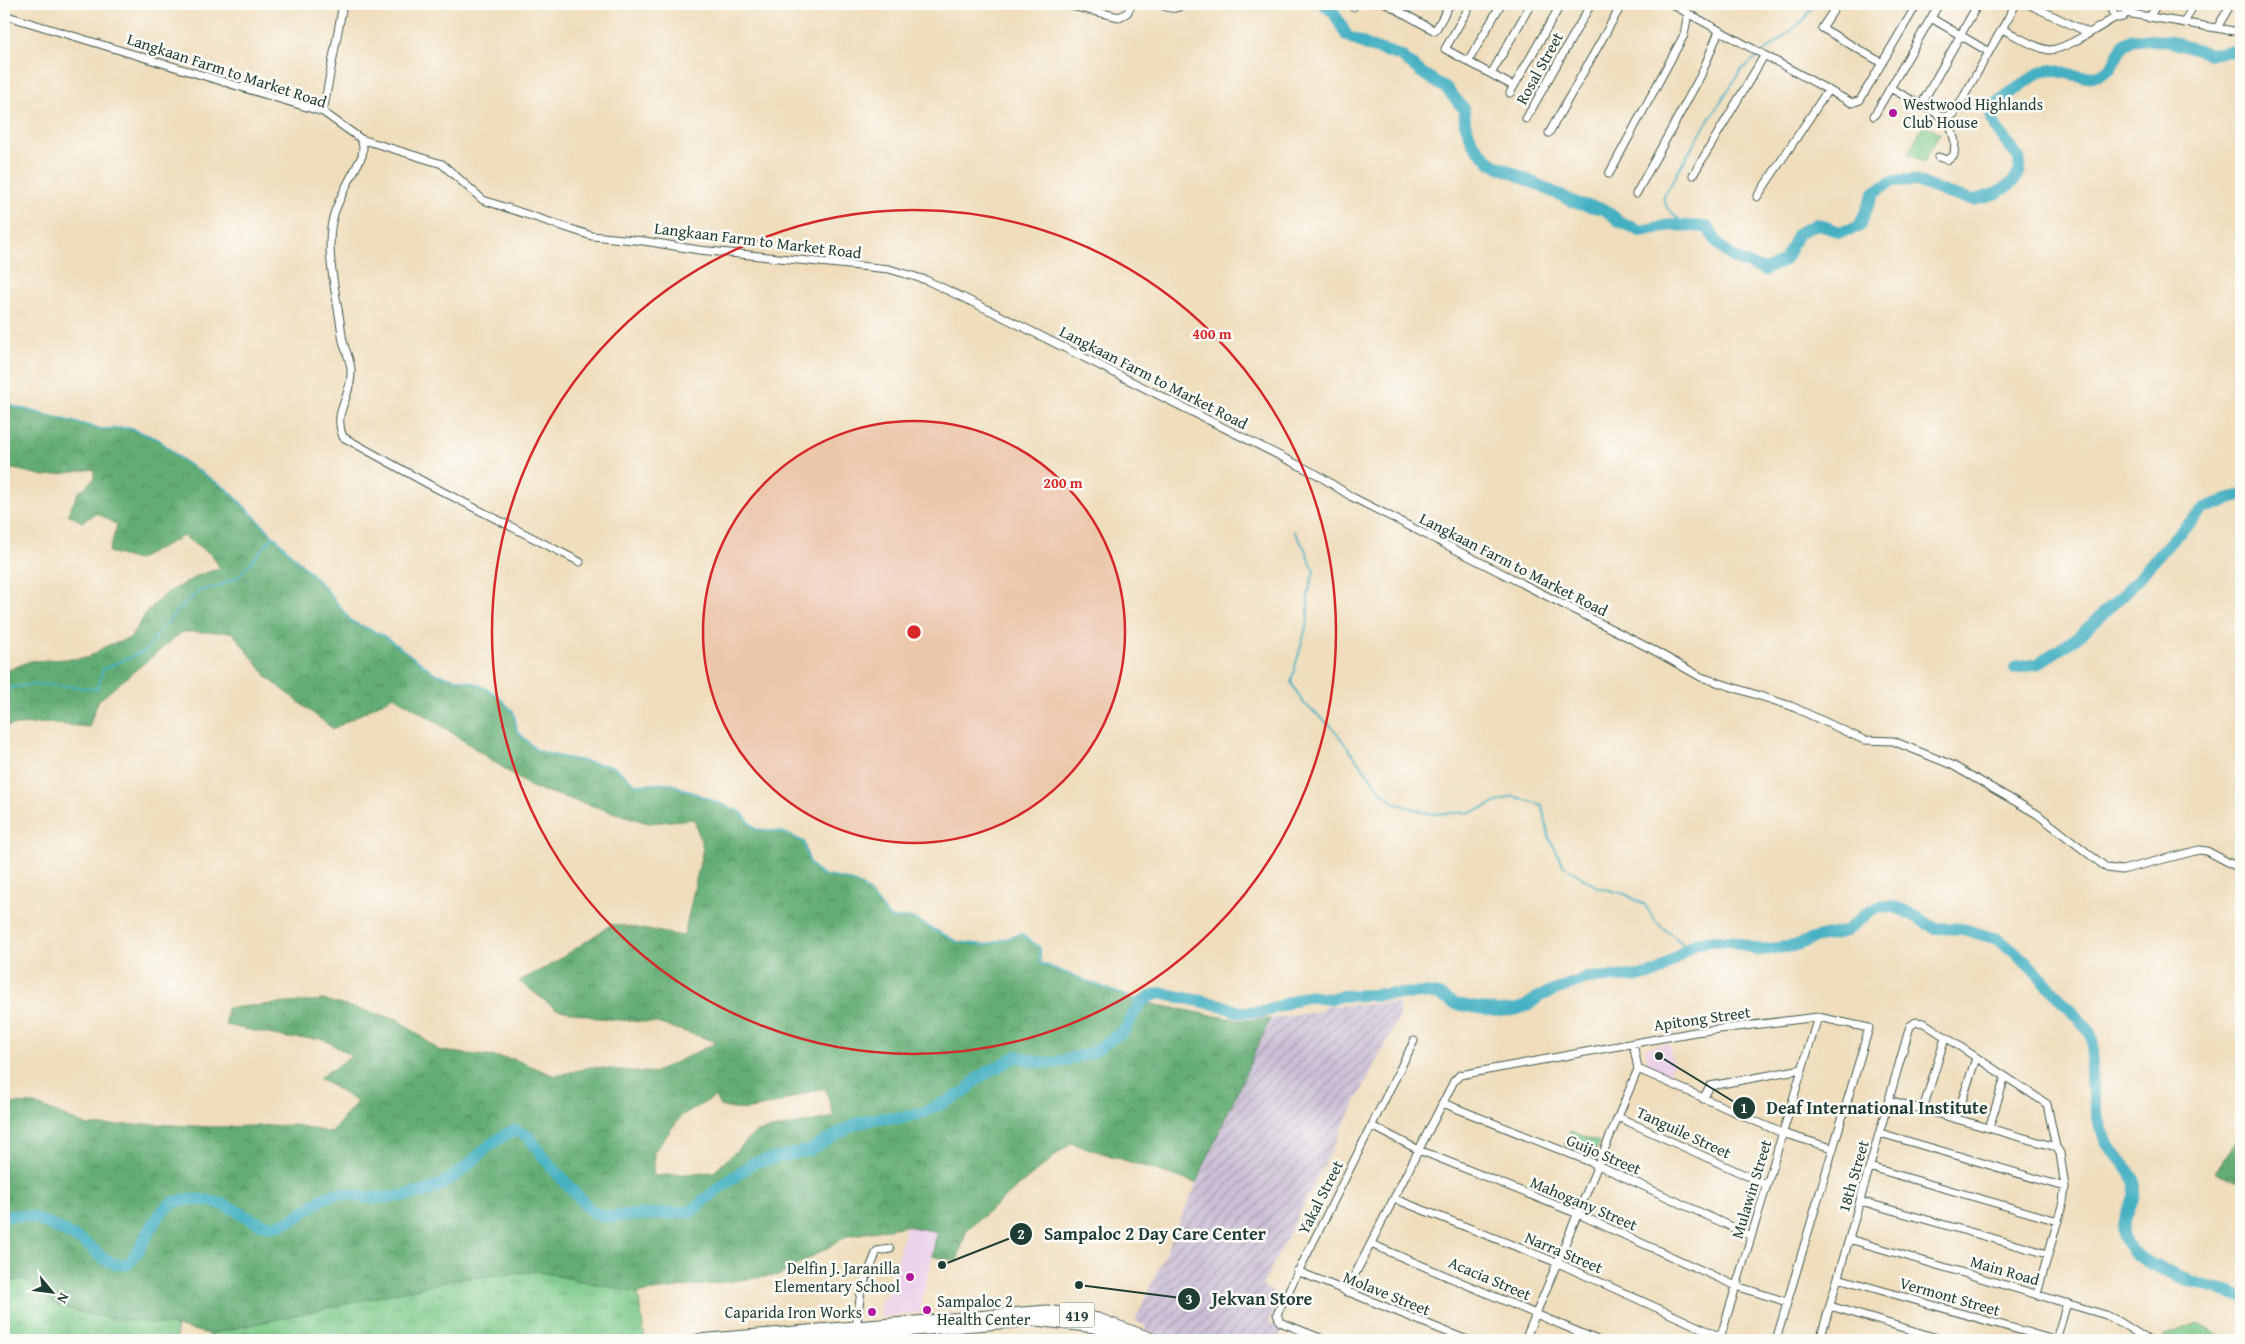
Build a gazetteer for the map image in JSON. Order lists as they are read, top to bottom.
{
  "streets": {
    "main road": ["419"],
    "street": [
      "Rosal Street",
      "Langkaan Farm to Market Road",
      "Apitong Street",
      "Tanguile Street",
      "Guijo Street",
      "18th Street",
      "Mulawin Street",
      "Yakal Street",
      "Mahogany Street",
      "Narra Street",
      "Main Road",
      "Acacia Street",
      "Molave Street",
      "Vermont Street"
    ]
  },
  "crossings": [
    ["Apitong Street", "Guijo Street"],
    ["Apitong Street", "Mulawin Street"],
    ["Apitong Street", "Mahogany Street"],
    ["Apitong Street", "Narra Street"],
    ["Apitong Street", "Acacia Street"],
    ["Apitong Street", "Molave Street"],
    ["Tanguile Street", "Mulawin Street"],
    ["Guijo Street", "Mulawin Street"],
    ["18th Street", "Main Road"],
    ["18th Street", "Vermont Street"],
    ["Mulawin Street", "Mahogany Street"],
    ["Mulawin Street", "Narra Street"],
    ["Yakal Street", "Mahogany Street"],
    ["Yakal Street", "Molave Street"]
  ],
  "places": [
    "Westwood Highlands Club House",
    "Deaf International Institute",
    "Sampaloc 2 Day Care Center",
    "Delfin J. Jaranilla Elementary School",
    "Jekvan Store",
    "Sampaloc 2 Health Center",
    "Caparida Iron Works"
  ],
  "north": "bottom right",
  "rings": ["400 m", "200 m"]
}
